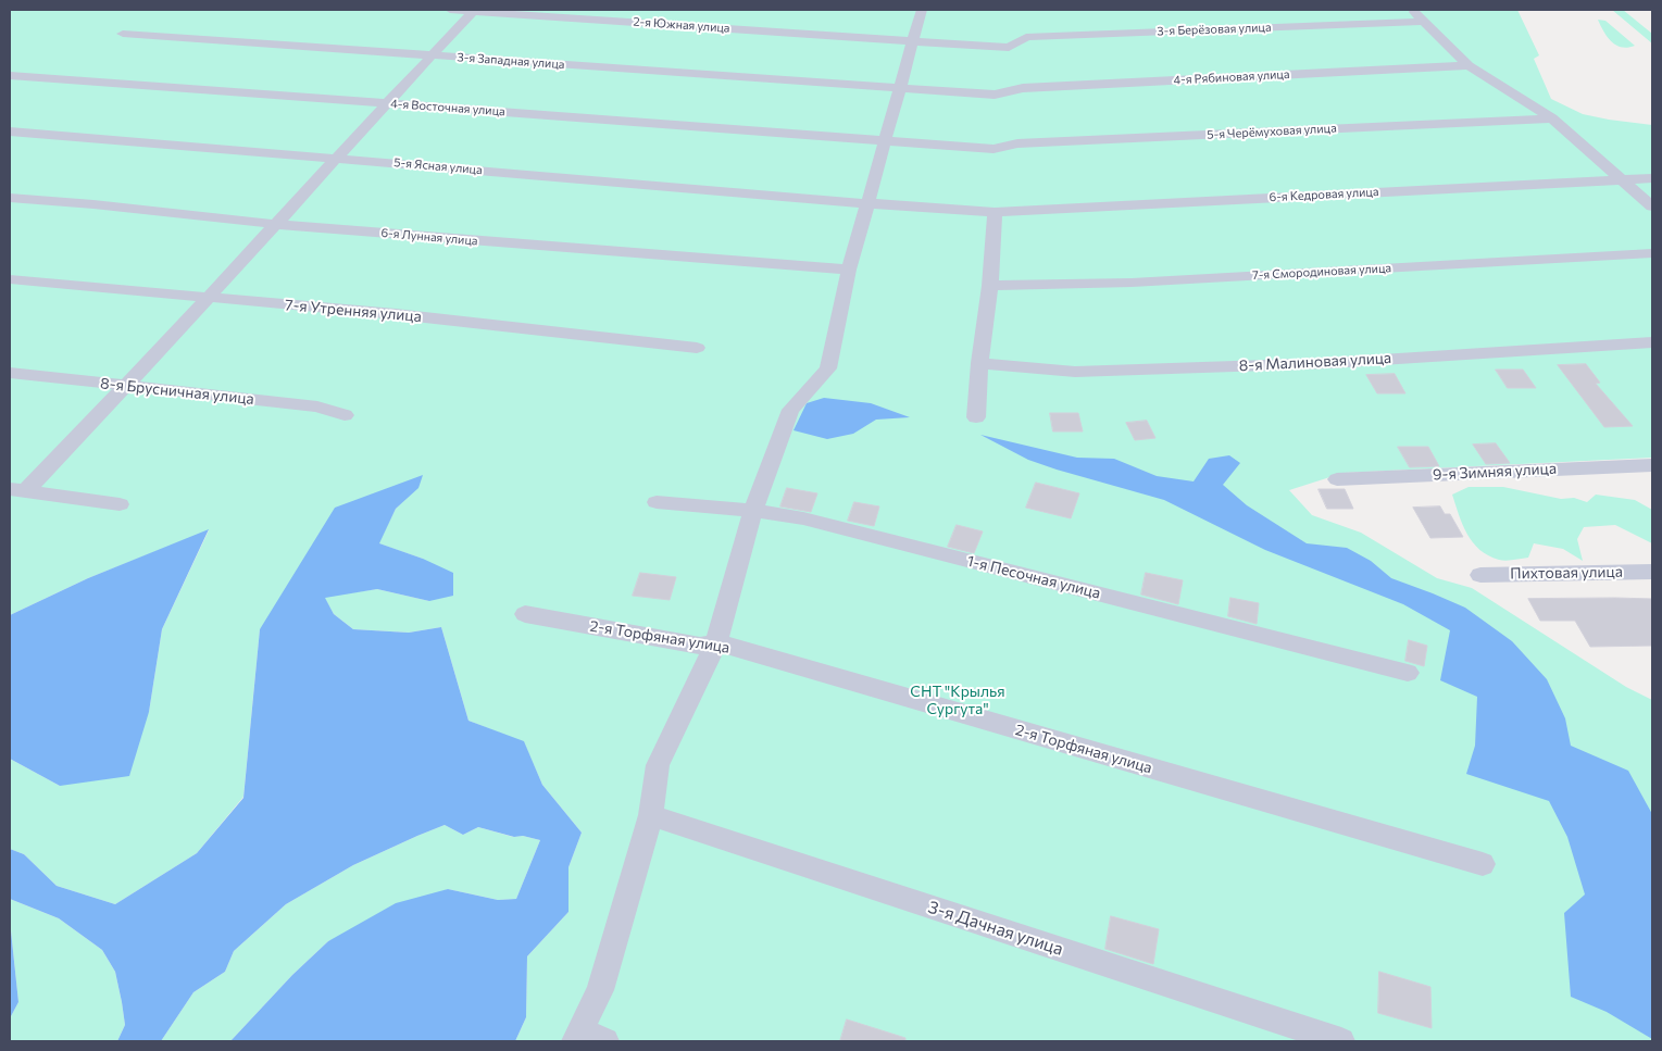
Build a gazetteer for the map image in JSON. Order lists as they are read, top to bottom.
{
  "streets": {
    "street": [
      "2-я Южная улица",
      "3-я Берёзовая улица",
      "3-я Западная улица",
      "4-я Рябиновая улица",
      "4-я Восточная улица",
      "5-я Черёмуховая улица",
      "5-я Ясная улица",
      "6-я Кедровая улица",
      "6-я Лунная улица",
      "7-я Смородиновая улица",
      "7-я Утренняя улица",
      "8-я Малиновая улица",
      "8-я Брусничная улица",
      "9-я Зимняя улица",
      "Пихтовая улица",
      "1-я Песочная улица",
      "2-я Торфяная улица",
      "3-я Дачная улица"
    ]
  },
  "crossings": [
    ["2-я Южная улица", "3-я Берёзовая улица"],
    ["3-я Западная улица", "4-я Рябиновая улица"],
    ["4-я Восточная улица", "5-я Черёмуховая улица"]
  ],
  "parks": ["CНТ \"Крылья Сургута\""]
}
